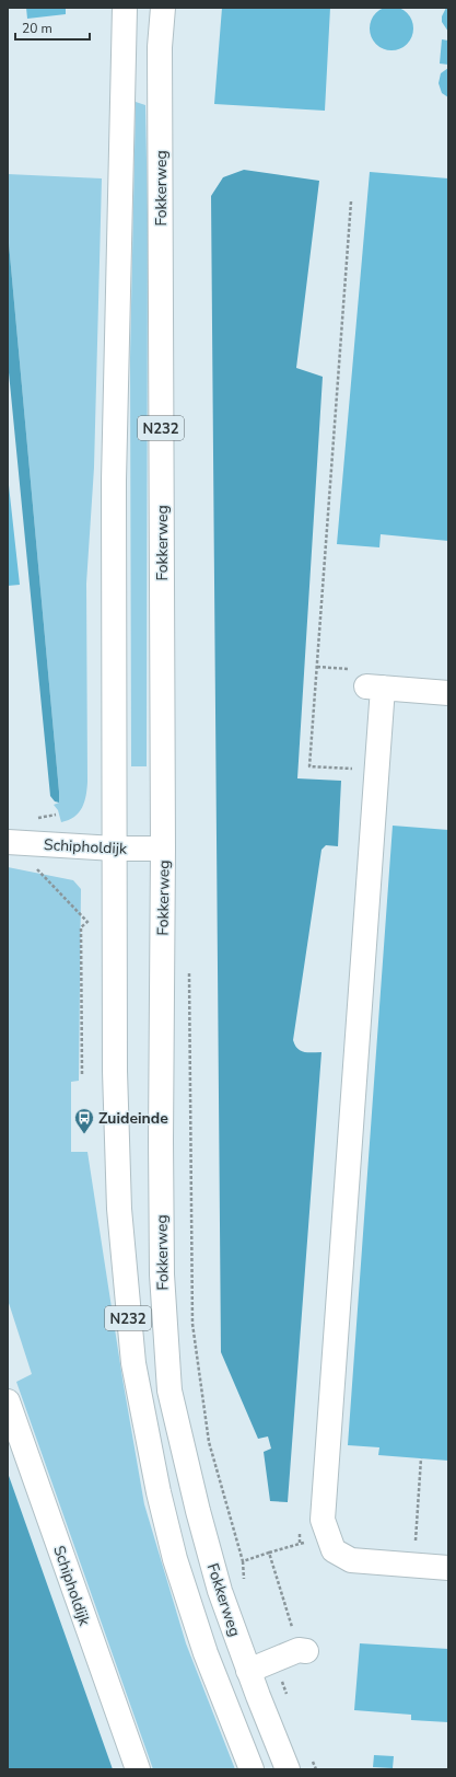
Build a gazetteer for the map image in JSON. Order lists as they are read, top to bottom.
{
  "streets": {
    "main road": ["Fokkerweg", "N232", "Schipholdijk"]
  },
  "crossings": [
    ["Fokkerweg", "Schipholdijk"],
    ["N232", "Schipholdijk"]
  ],
  "places": {
    "bus stop": ["Zuideinde"]
  },
  "scale_bar": "20 m"
}
